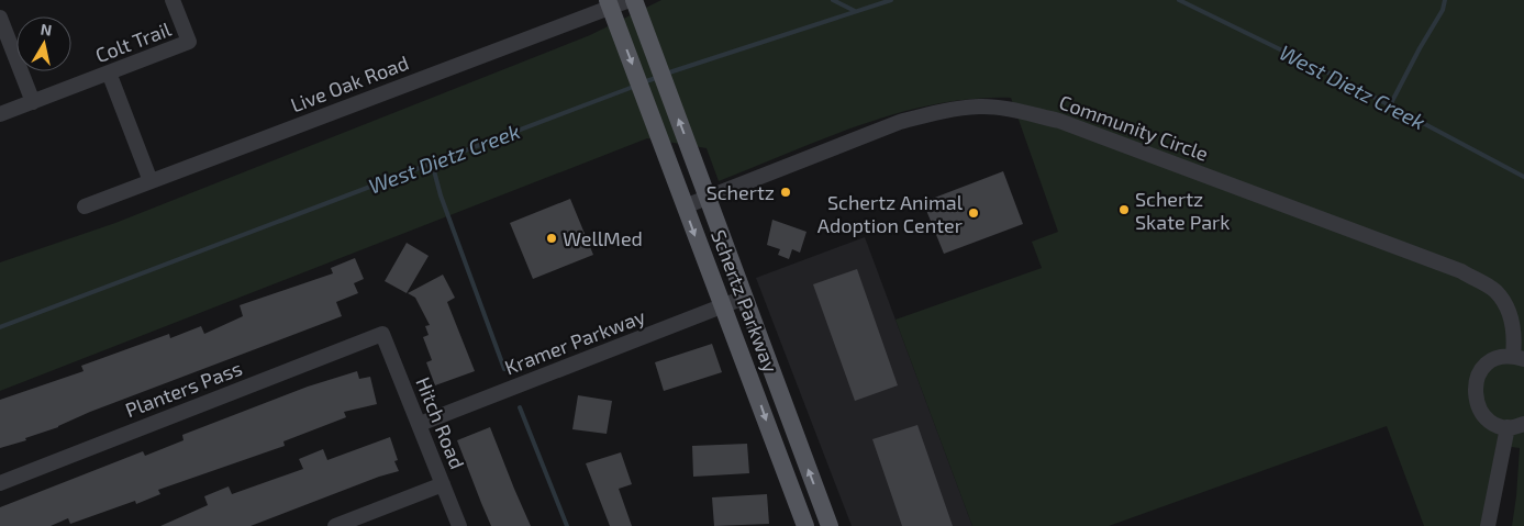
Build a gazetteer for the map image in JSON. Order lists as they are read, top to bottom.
{
  "streets": {
    "main road": ["Schertz Parkway"],
    "street": [
      "Colt Trail",
      "Live Oak Road",
      "Community Circle",
      "Kramer Parkway",
      "Planters Pass",
      "Hitch Road"
    ]
  },
  "crossings": [
    ["Live Oak Road", "Schertz Parkway"],
    ["Community Circle", "Schertz Parkway"],
    ["Schertz Parkway", "Kramer Parkway"],
    ["Kramer Parkway", "Hitch Road"],
    ["Planters Pass", "Hitch Road"]
  ],
  "water": ["West Dietz Creek"],
  "places": [
    "Schertz",
    "Schertz Skate Park",
    "Schertz Animal Adoption Center",
    "WellMed"
  ],
  "north": "top"
}
